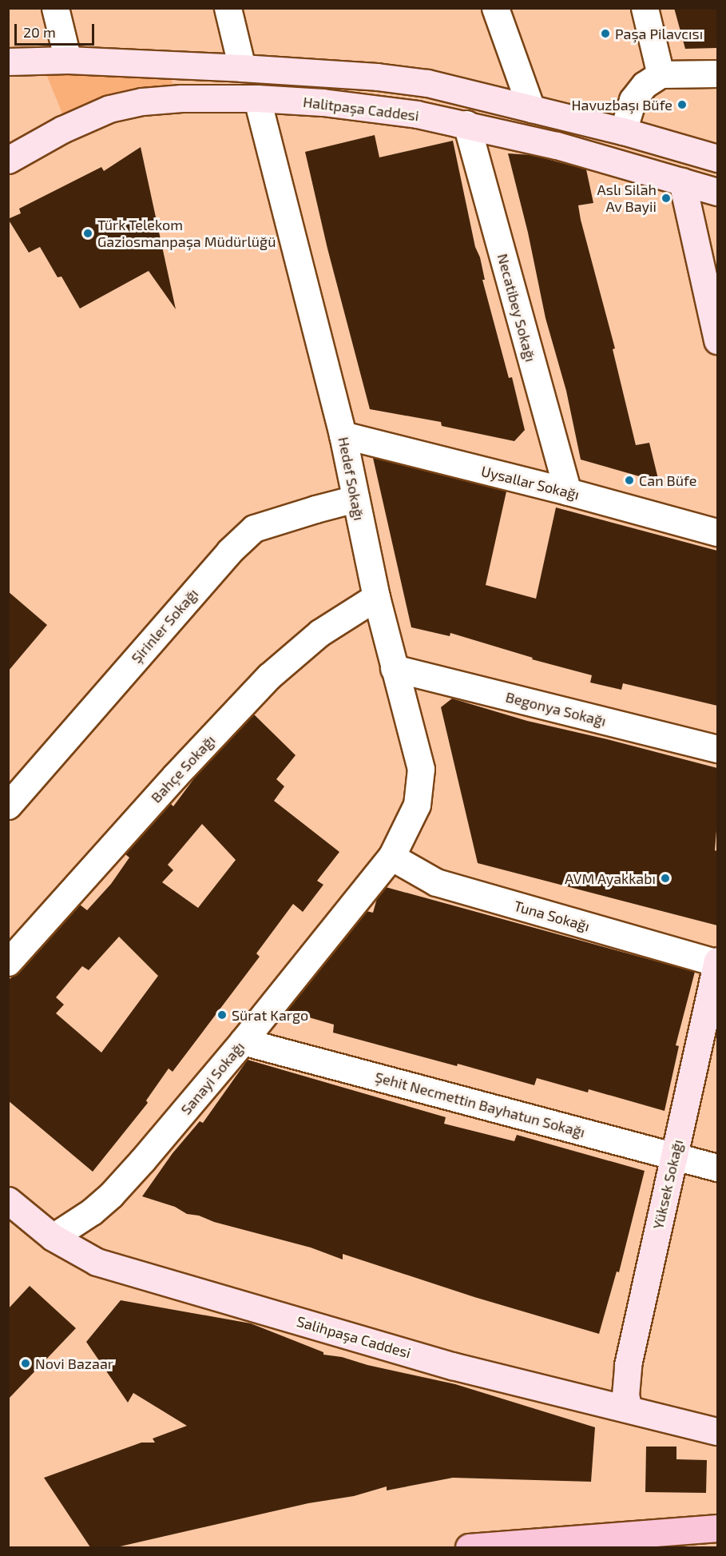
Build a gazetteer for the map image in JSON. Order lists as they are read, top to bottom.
{
  "streets": {
    "main road": ["Halitpaşa Caddesi", "Yüksek Sokağı", "Salihpaşa Caddesi"],
    "street": [
      "Necatibey Sokağı",
      "Hedef Sokağı",
      "Uysallar Sokağı",
      "Şirinler Sokağı",
      "Begonya Sokağı",
      "Bahçe Sokağı",
      "Tuna Sokağı",
      "Sanayi Sokağı",
      "Şehit Necmettin Bayhatun Sokağı"
    ]
  },
  "crossings": [
    ["Halitpaşa Caddesi", "Necatibey Sokağı"],
    ["Halitpaşa Caddesi", "Hedef Sokağı"],
    ["Necatibey Sokağı", "Uysallar Sokağı"],
    ["Hedef Sokağı", "Uysallar Sokağı"],
    ["Hedef Sokağı", "Şirinler Sokağı"],
    ["Hedef Sokağı", "Begonya Sokağı"],
    ["Hedef Sokağı", "Bahçe Sokağı"],
    ["Hedef Sokağı", "Tuna Sokağı"],
    ["Hedef Sokağı", "Sanayi Sokağı"],
    ["Tuna Sokağı", "Sanayi Sokağı"],
    ["Tuna Sokağı", "Yüksek Sokağı"],
    ["Sanayi Sokağı", "Şehit Necmettin Bayhatun Sokağı"],
    ["Sanayi Sokağı", "Salihpaşa Caddesi"],
    ["Şehit Necmettin Bayhatun Sokağı", "Yüksek Sokağı"],
    ["Yüksek Sokağı", "Salihpaşa Caddesi"]
  ],
  "places": [
    "Paşa Pilavcısı",
    "Havuzbaşı Büfe",
    "Aslı Silah Av Bayii",
    "Türk Telekom Gaziosmanpaşa Müdürlüğü",
    "Can Büfe",
    "AVM Ayakkabı",
    "Sürat Kargo",
    "Novi Bazaar"
  ],
  "scale_bar": "20 m"
}
